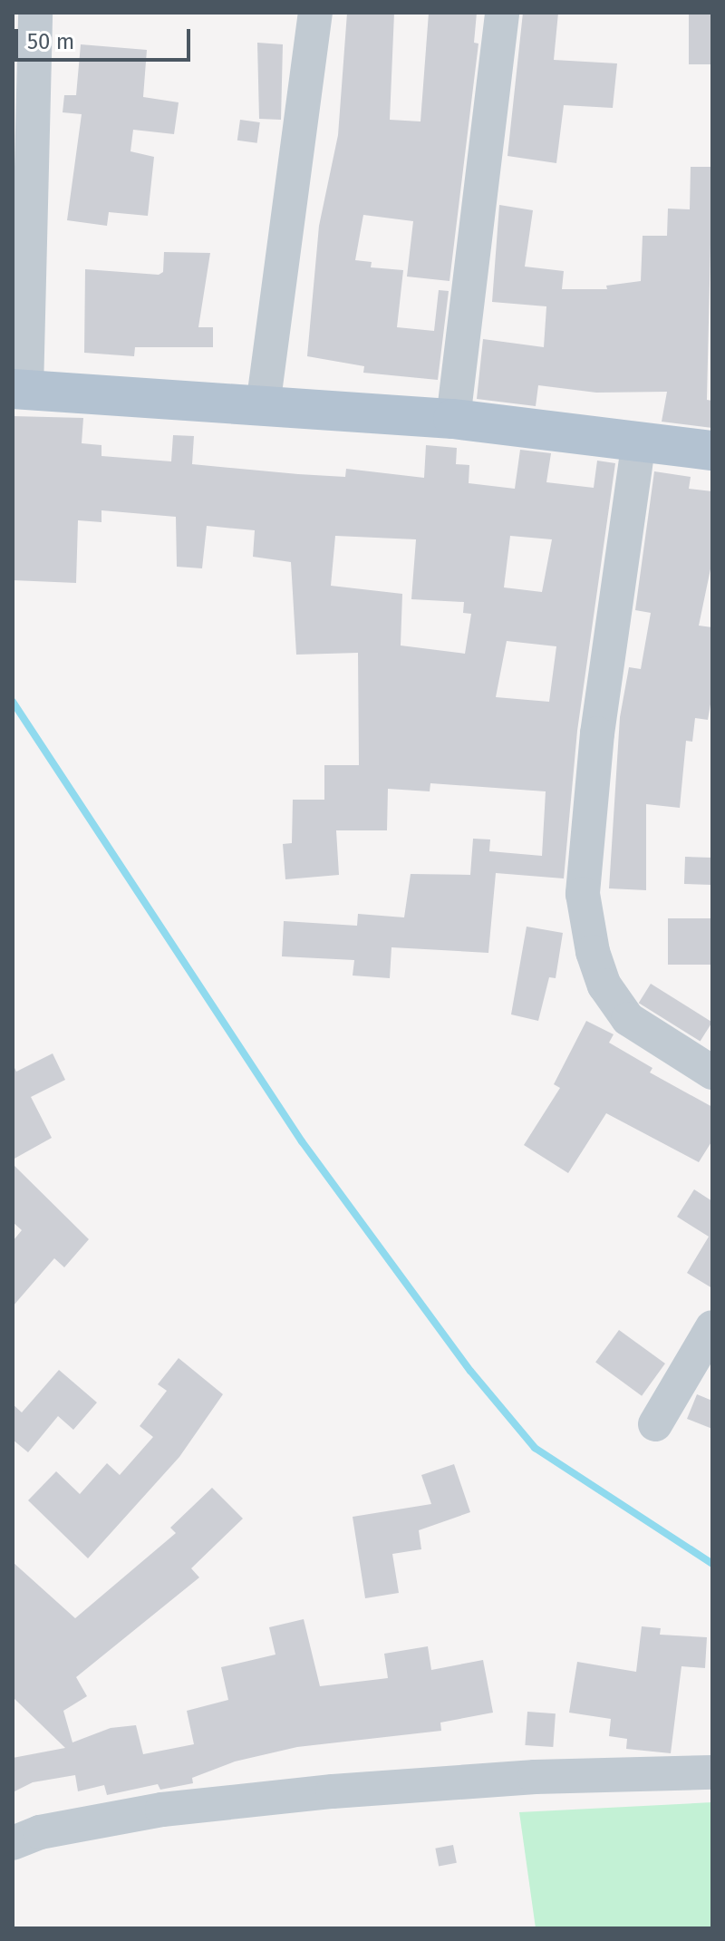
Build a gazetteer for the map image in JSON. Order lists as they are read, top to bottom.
{
  "scale_bar": "50 m"
}
